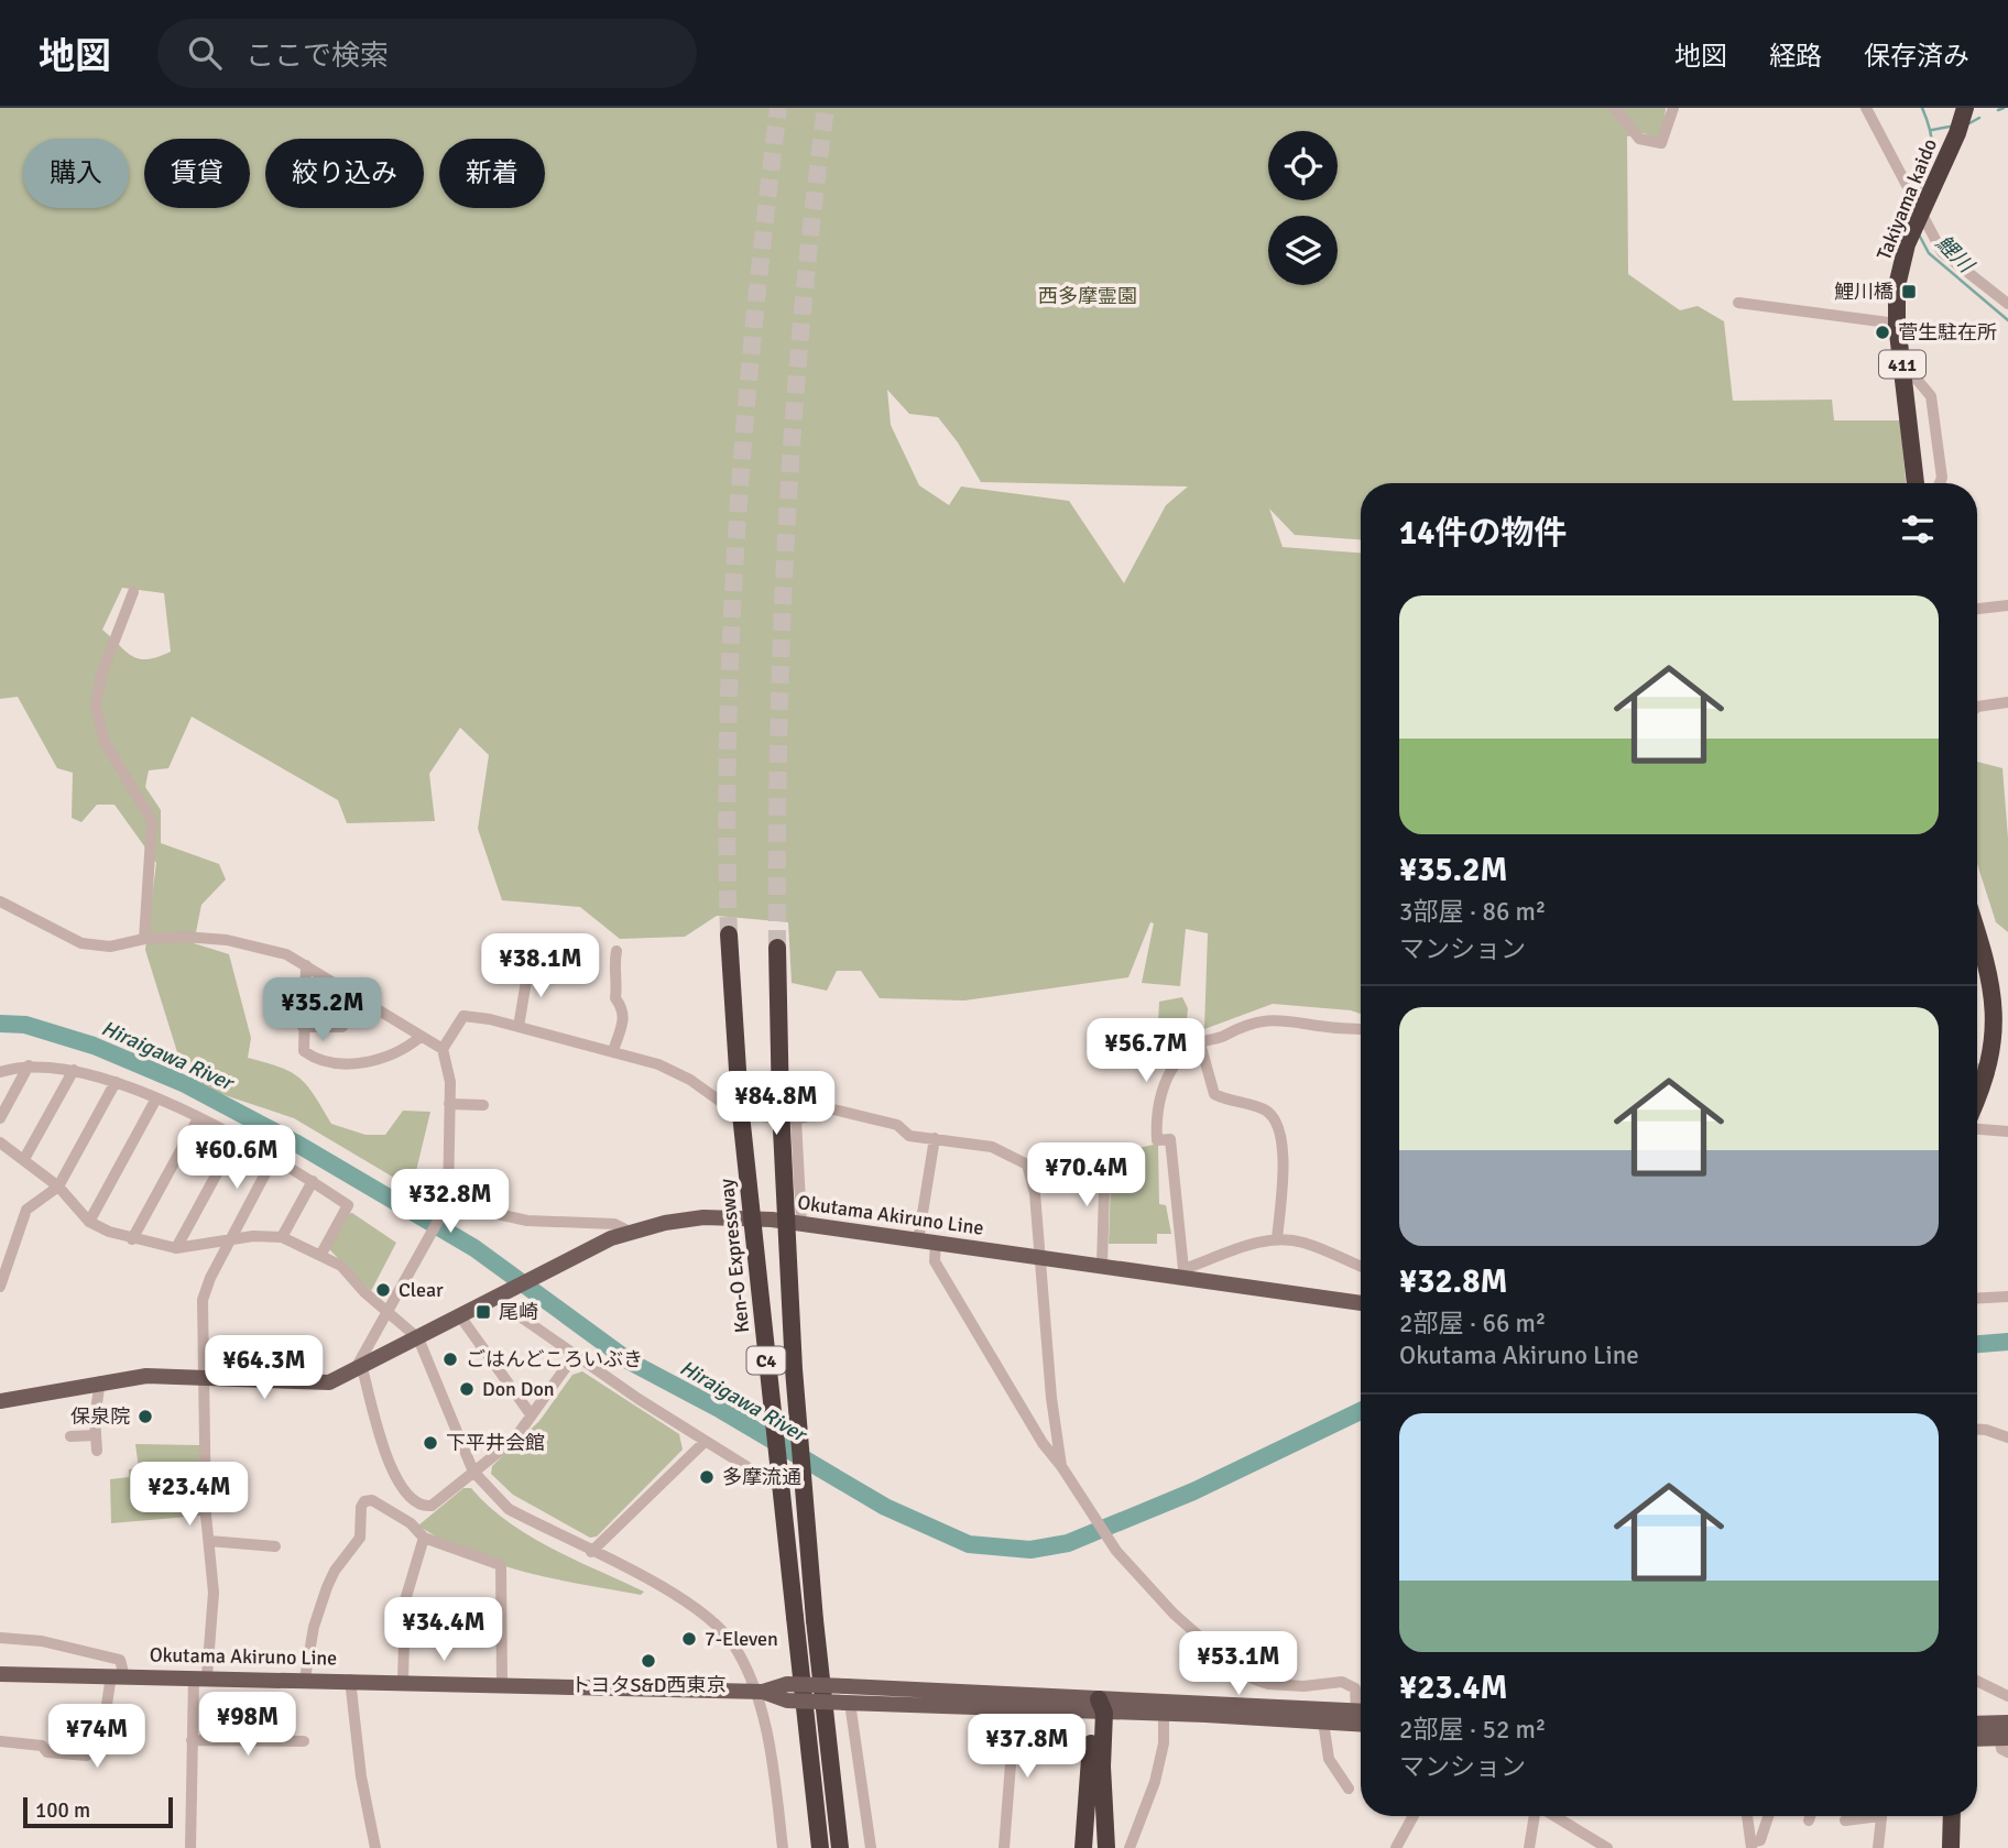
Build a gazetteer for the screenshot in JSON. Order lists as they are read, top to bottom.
{
  "streets": {
    "highway": [
      "Takiyama kaido",
      "411",
      "Ken-O Expressway",
      "C4"
    ],
    "main road": ["Okutama Akiruno Line"]
  },
  "water": ["鯉川", "Hiraigawa River"],
  "parks": ["西多摩霊園"],
  "places": {
    "transit": ["鯉川橋", "尾崎"],
    "other": [
      "菅生駐在所",
      "Clear",
      "ごはんどころいぶき",
      "Don Don",
      "保泉院",
      "下平井会館",
      "多摩流通",
      "7-Eleven",
      "トヨタS&D西東京"
    ]
  },
  "scale_bar": "100 m",
  "page": {
    "header": "地図",
    "search": "ここで検索",
    "nav": ["地図", "経路", "保存済み"],
    "chip": [
      "購入",
      "賃貸",
      "絞り込み",
      "新着"
    ],
    "heading": "14件の物件",
    "list": [
      {
        "name": "¥35.2M",
        "note": "3部屋 · 86 m² · マンション"
      },
      {
        "name": "¥32.8M",
        "note": "2部屋 · 66 m² · Okutama Akiruno Line"
      },
      {
        "name": "¥23.4M",
        "note": "2部屋 · 52 m² · マンション"
      }
    ],
    "price": [
      "¥38.1M",
      "¥35.2M",
      "¥56.7M",
      "¥84.8M",
      "¥60.6M",
      "¥70.4M",
      "¥32.8M",
      "¥64.3M",
      "¥23.4M",
      "¥34.4M",
      "¥53.1M",
      "¥98M",
      "¥74M",
      "¥37.8M"
    ],
    "scale": "100 m"
  }
}
